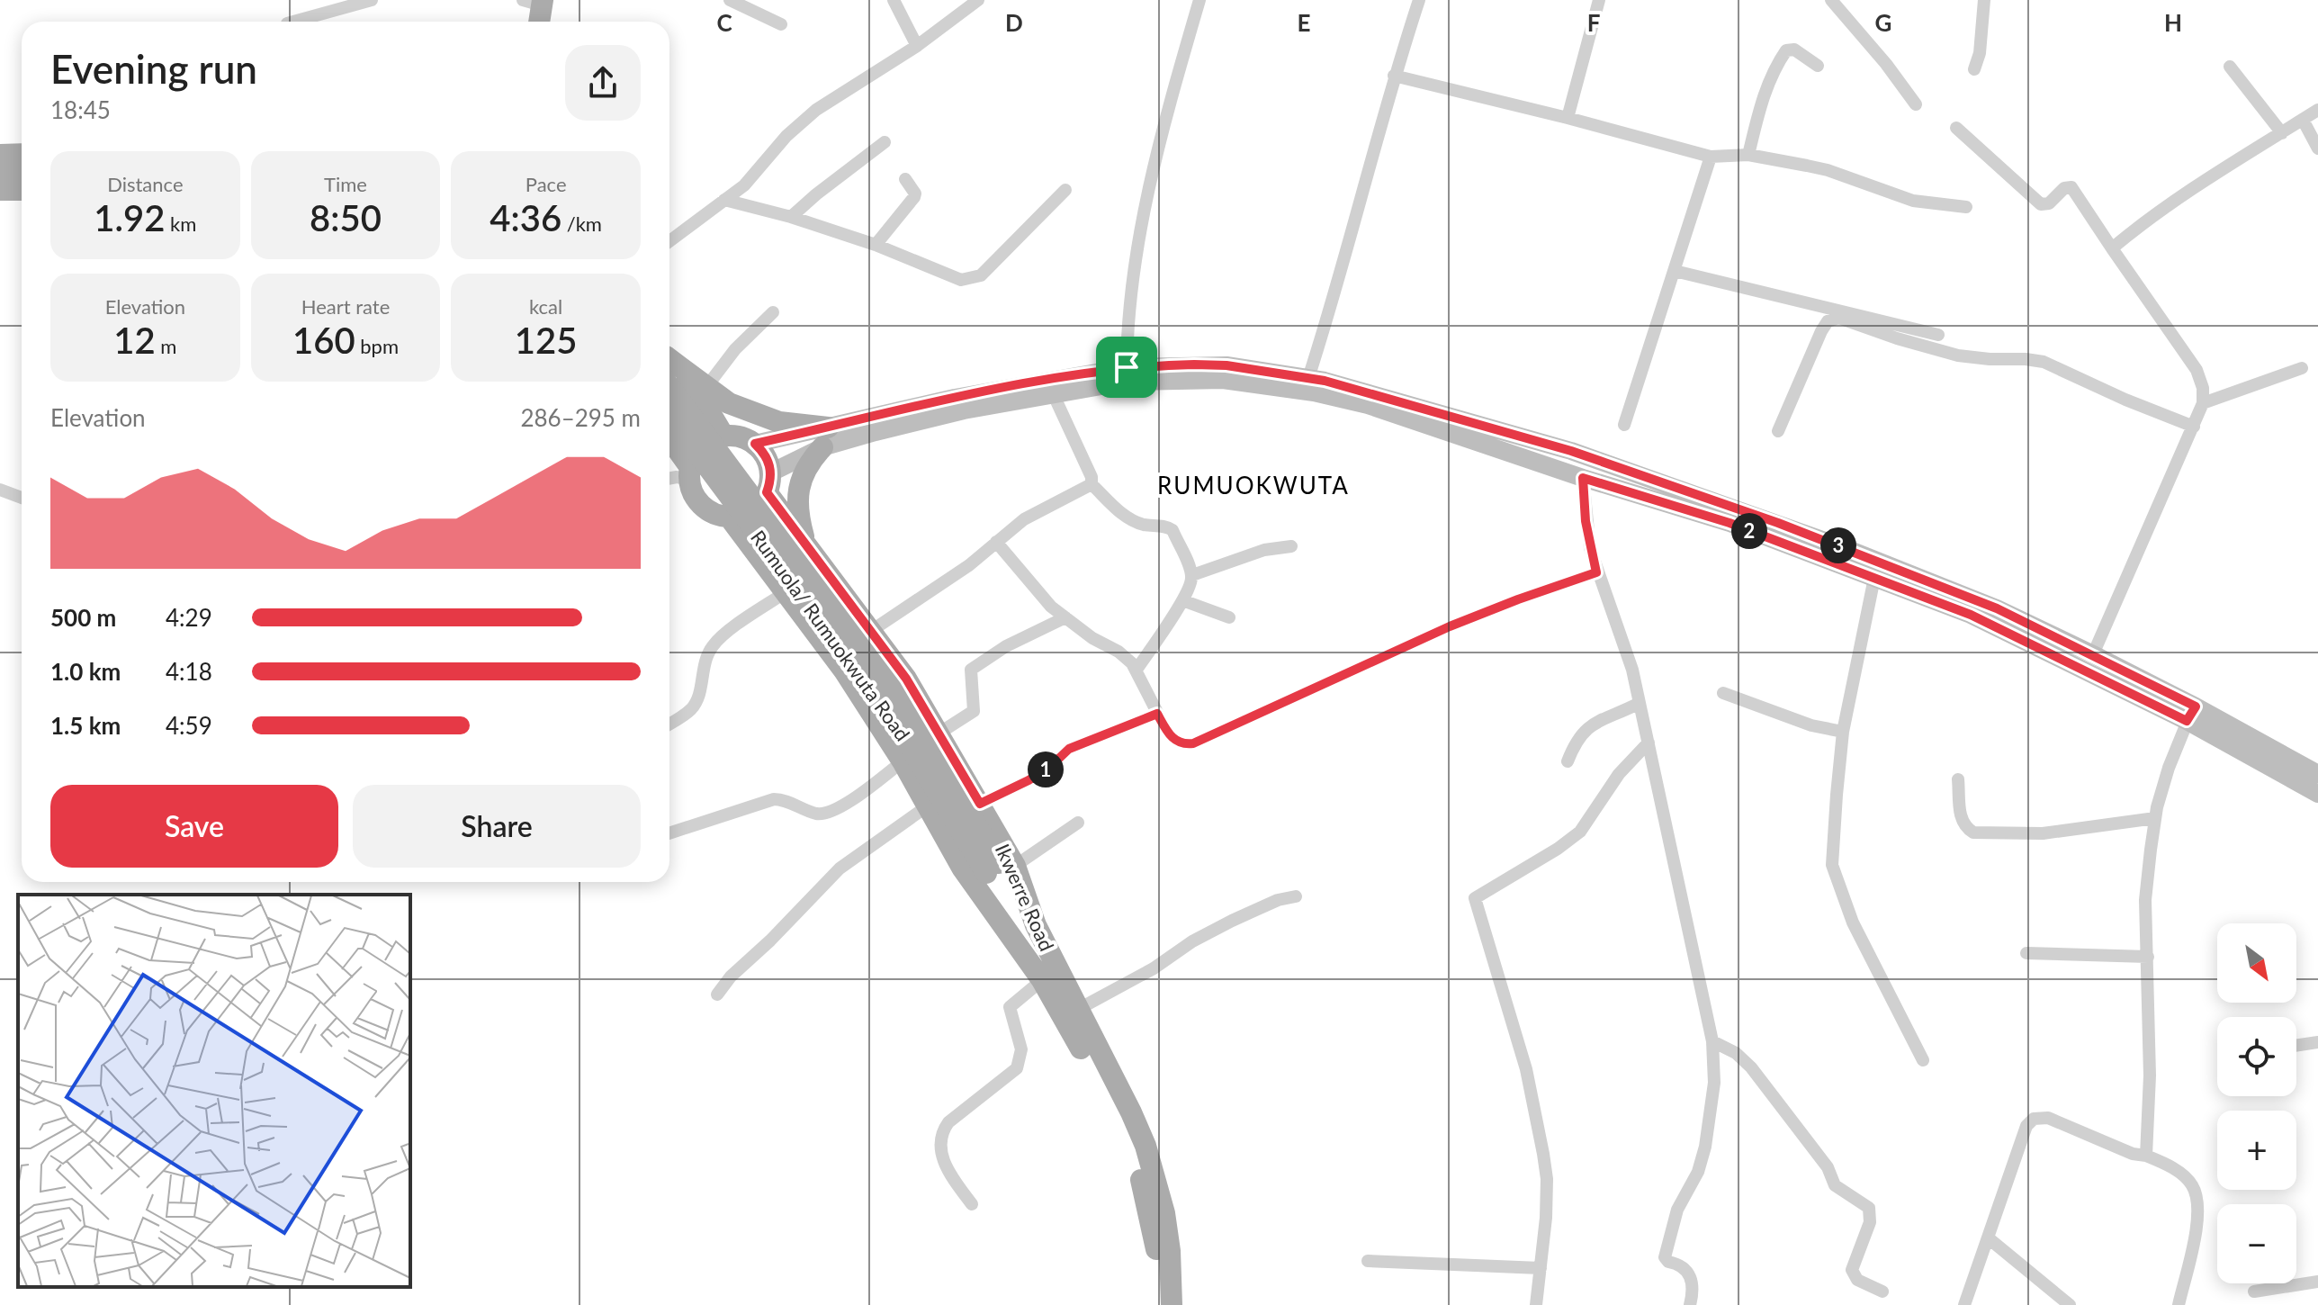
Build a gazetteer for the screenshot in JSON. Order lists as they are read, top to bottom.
{
  "streets": {
    "main road": ["Rumuola/ Rumuokwuta Road", "Ikwerre Road"]
  },
  "crossings": [
    ["Rumuola/ Rumuokwuta Road", "Ikwerre Road"]
  ],
  "districts": ["RUMUOKWUTA"],
  "north": "bottom right",
  "page": {
    "heading": ["Evening run", "18:45"],
    "stats": [
      ["Distance", "1.92 km"],
      ["Time", "8:50"],
      ["Pace", "4:36 /km"],
      ["Elevation", "12 m"],
      ["Heart rate", "160 bpm"],
      ["kcal", "125"]
    ],
    "chart": ["Elevation", "286–295 m"],
    "pins": ["2", "3", "1"],
    "list": [
      {
        "name": "500 m",
        "note": "4:29"
      },
      {
        "name": "1.0 km",
        "note": "4:18"
      },
      {
        "name": "1.5 km",
        "note": "4:59"
      }
    ],
    "buttons": ["Save", "Share"],
    "map_buttons": ["+", "−"]
  },
  "grid": {
    "columns": [
      "C",
      "D",
      "E",
      "F",
      "G",
      "H"
    ]
  }
}
